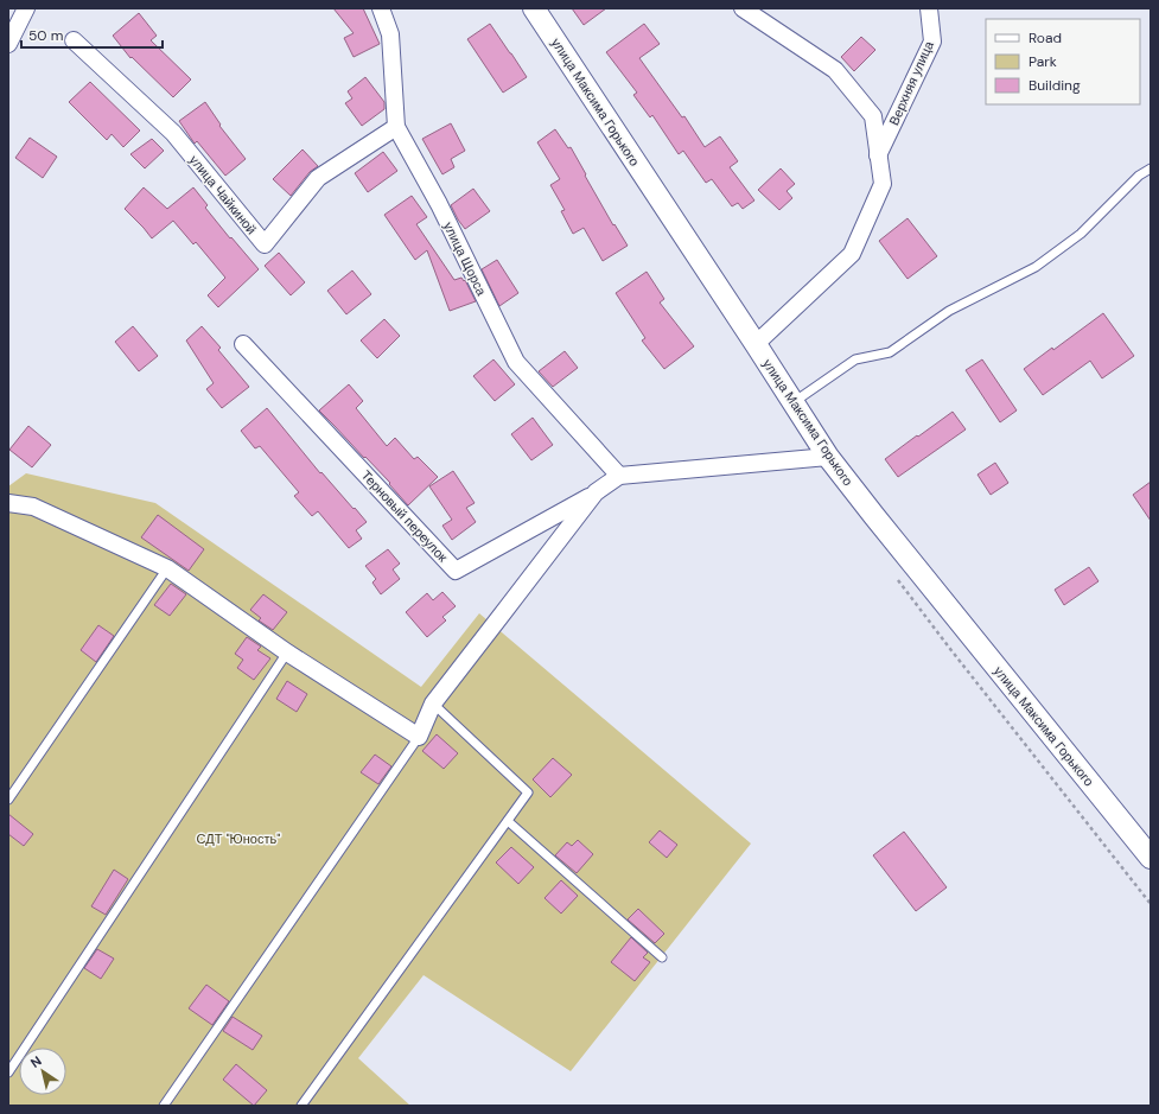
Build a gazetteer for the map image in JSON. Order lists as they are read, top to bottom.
{
  "streets": {
    "street": [
      "Верхняя улица",
      "улица Максима Горького",
      "улица Чайкиной",
      "улица Щорса",
      "Терновый переулок"
    ]
  },
  "crossings": [
    ["улица Чайкиной", "улица Щорса"]
  ],
  "parks": ["СДТ \"Юность\""],
  "legend": ["Road", "Park", "Building"],
  "scale_bar": "50 m",
  "north": "top left"
}
